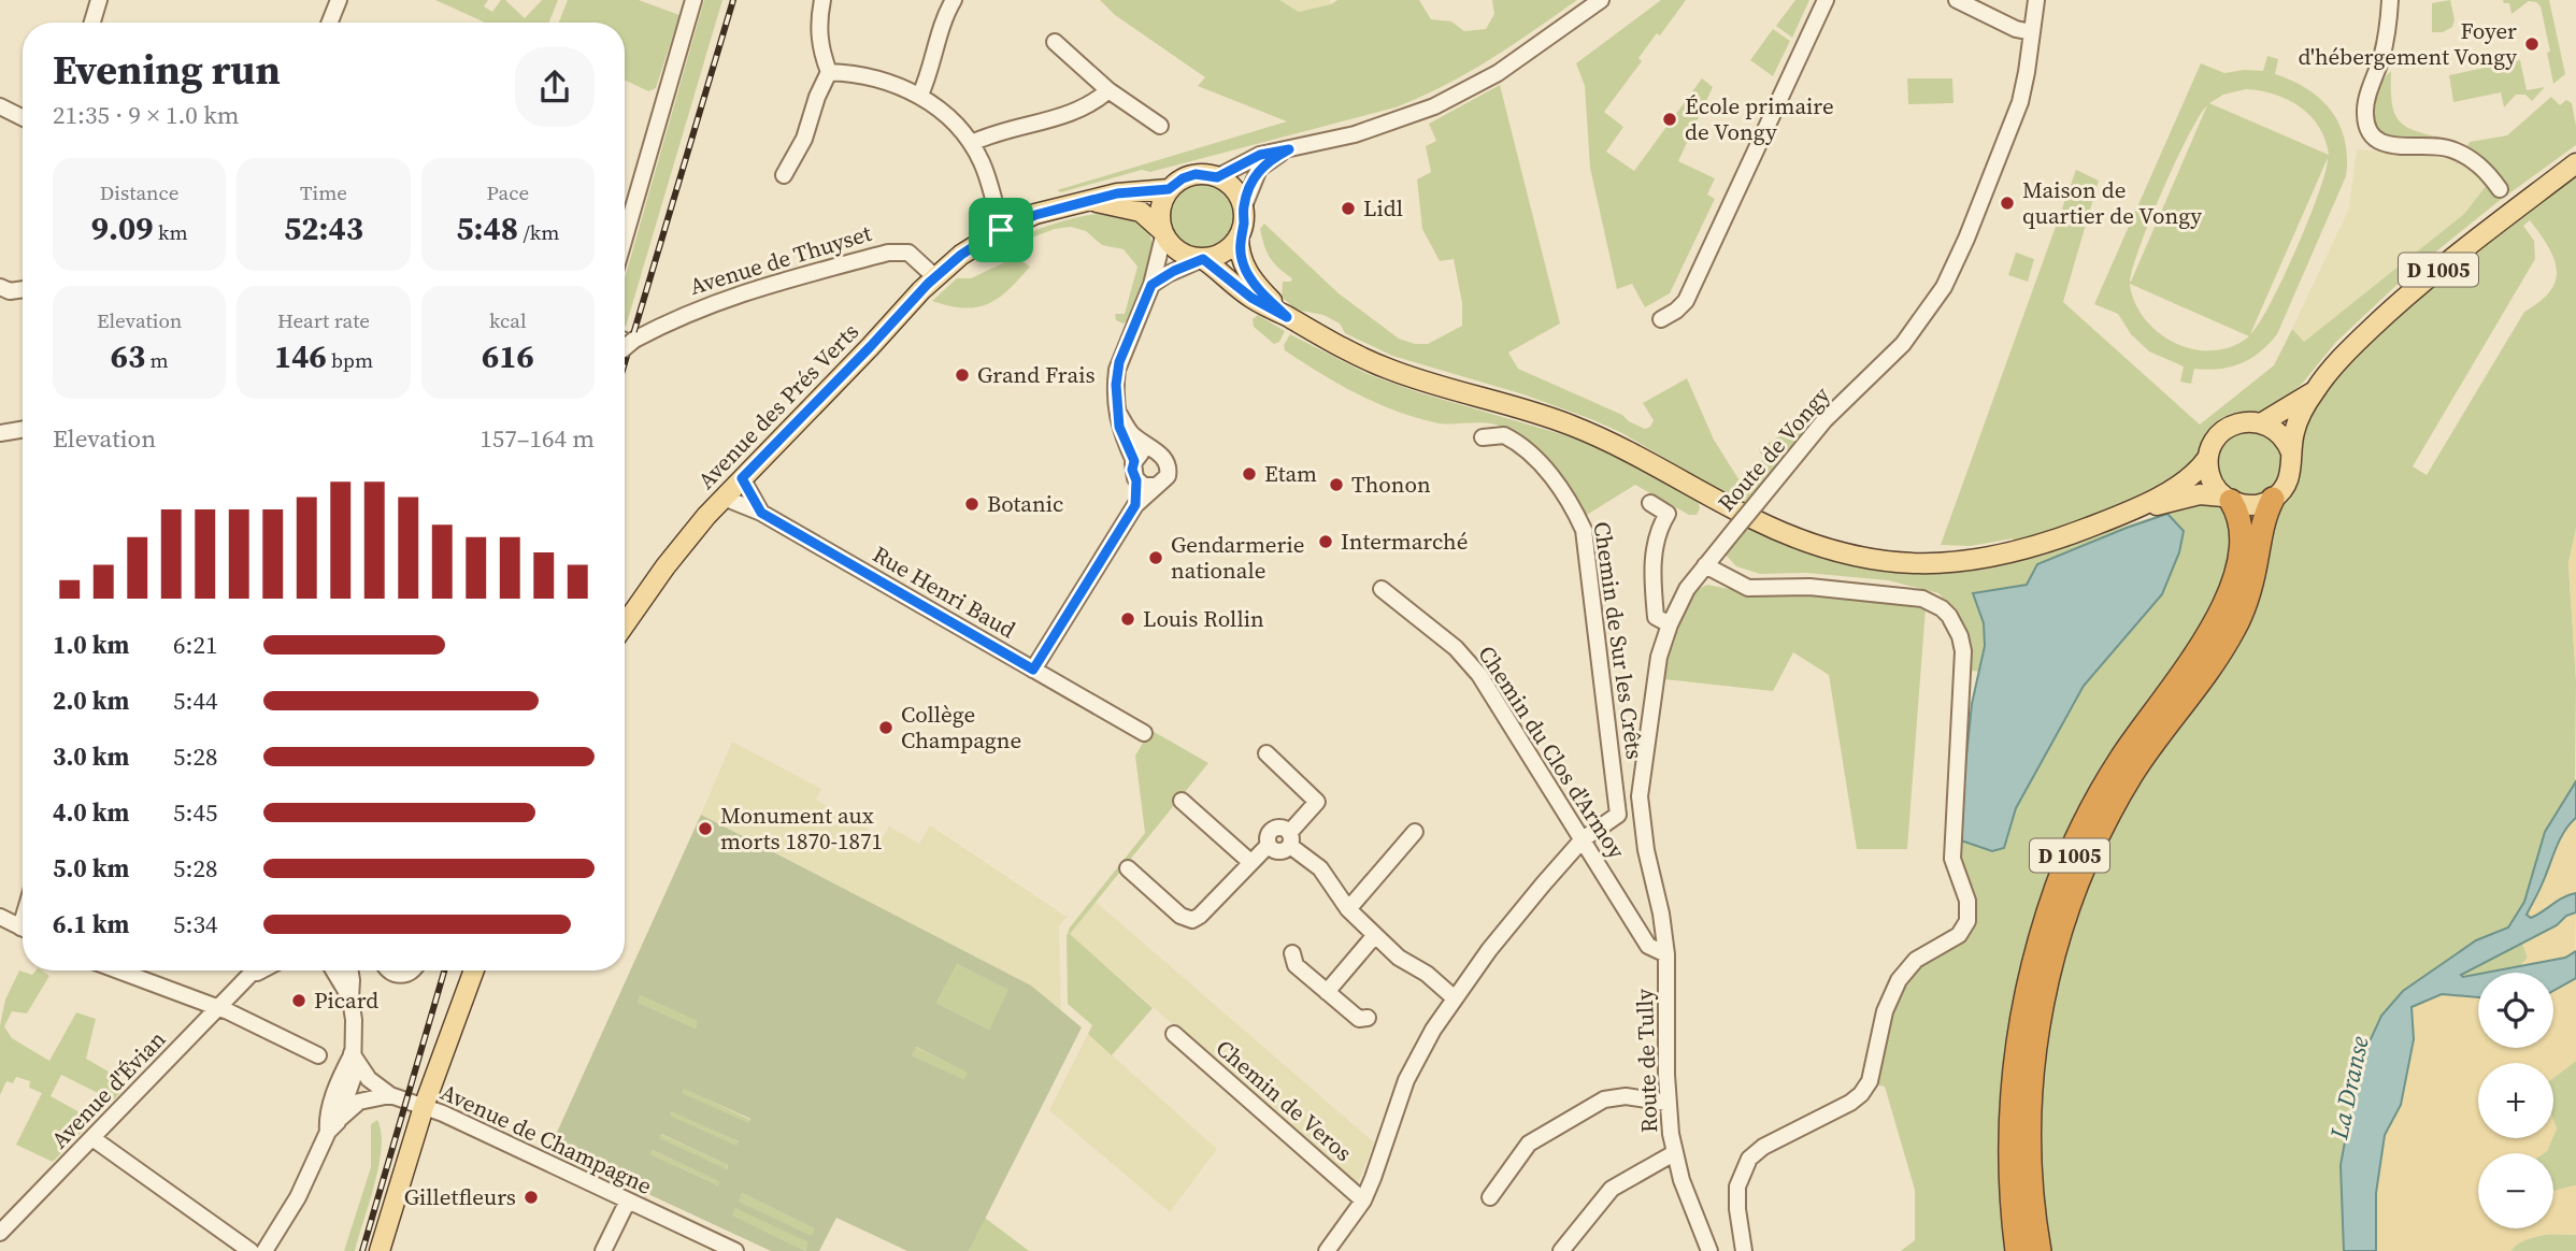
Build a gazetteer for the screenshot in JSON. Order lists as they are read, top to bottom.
{
  "streets": {
    "highway": ["D 1005"],
    "main road": ["Avenue des Prés Verts"],
    "street": [
      "Avenue de Thuyset",
      "Route de Vongy",
      "Rue Henri Baud",
      "Chemin de Sur les Crêts",
      "Chemin du Clos d'Armoy",
      "Route de Tully",
      "Avenue d'Évian",
      "Chemin de Veros",
      "Avenue de Champagne"
    ]
  },
  "crossings": [
    ["Avenue de Thuyset", "Avenue des Prés Verts"],
    ["Avenue des Prés Verts", "Rue Henri Baud"],
    ["Route de Vongy", "Chemin du Clos d'Armoy"],
    ["Route de Vongy", "Route de Tully"],
    ["Chemin de Sur les Crêts", "Chemin du Clos d'Armoy"],
    ["Chemin du Clos d'Armoy", "Route de Tully"]
  ],
  "water": ["La Dranse"],
  "places": [
    "Foyer d'hébergement Vongy",
    "École primaire de Vongy",
    "Maison de quartier de Vongy",
    "Lidl",
    "Grand Frais",
    "Etam",
    "Thonon",
    "Botanic",
    "Intermarché",
    "Gendarmerie nationale",
    "Louis Rollin",
    "Collège Champagne",
    "Monument aux morts 1870-1871",
    "Picard",
    "Gilletfleurs"
  ],
  "page": {
    "heading": ["Evening run", "21:35 · 9 × 1.0 km"],
    "stats": [
      ["Distance", "9.09 km"],
      ["Time", "52:43"],
      ["Pace", "5:48 /km"],
      ["Elevation", "63 m"],
      ["Heart rate", "146 bpm"],
      ["kcal", "616"]
    ],
    "chart": ["Elevation", "157–164 m"],
    "list": [
      {
        "name": "1.0 km",
        "note": "6:21"
      },
      {
        "name": "2.0 km",
        "note": "5:44"
      },
      {
        "name": "3.0 km",
        "note": "5:28"
      },
      {
        "name": "4.0 km",
        "note": "5:45"
      },
      {
        "name": "5.0 km",
        "note": "5:28"
      },
      {
        "name": "6.1 km",
        "note": "5:34"
      }
    ],
    "map_buttons": ["+", "−"]
  }
}
